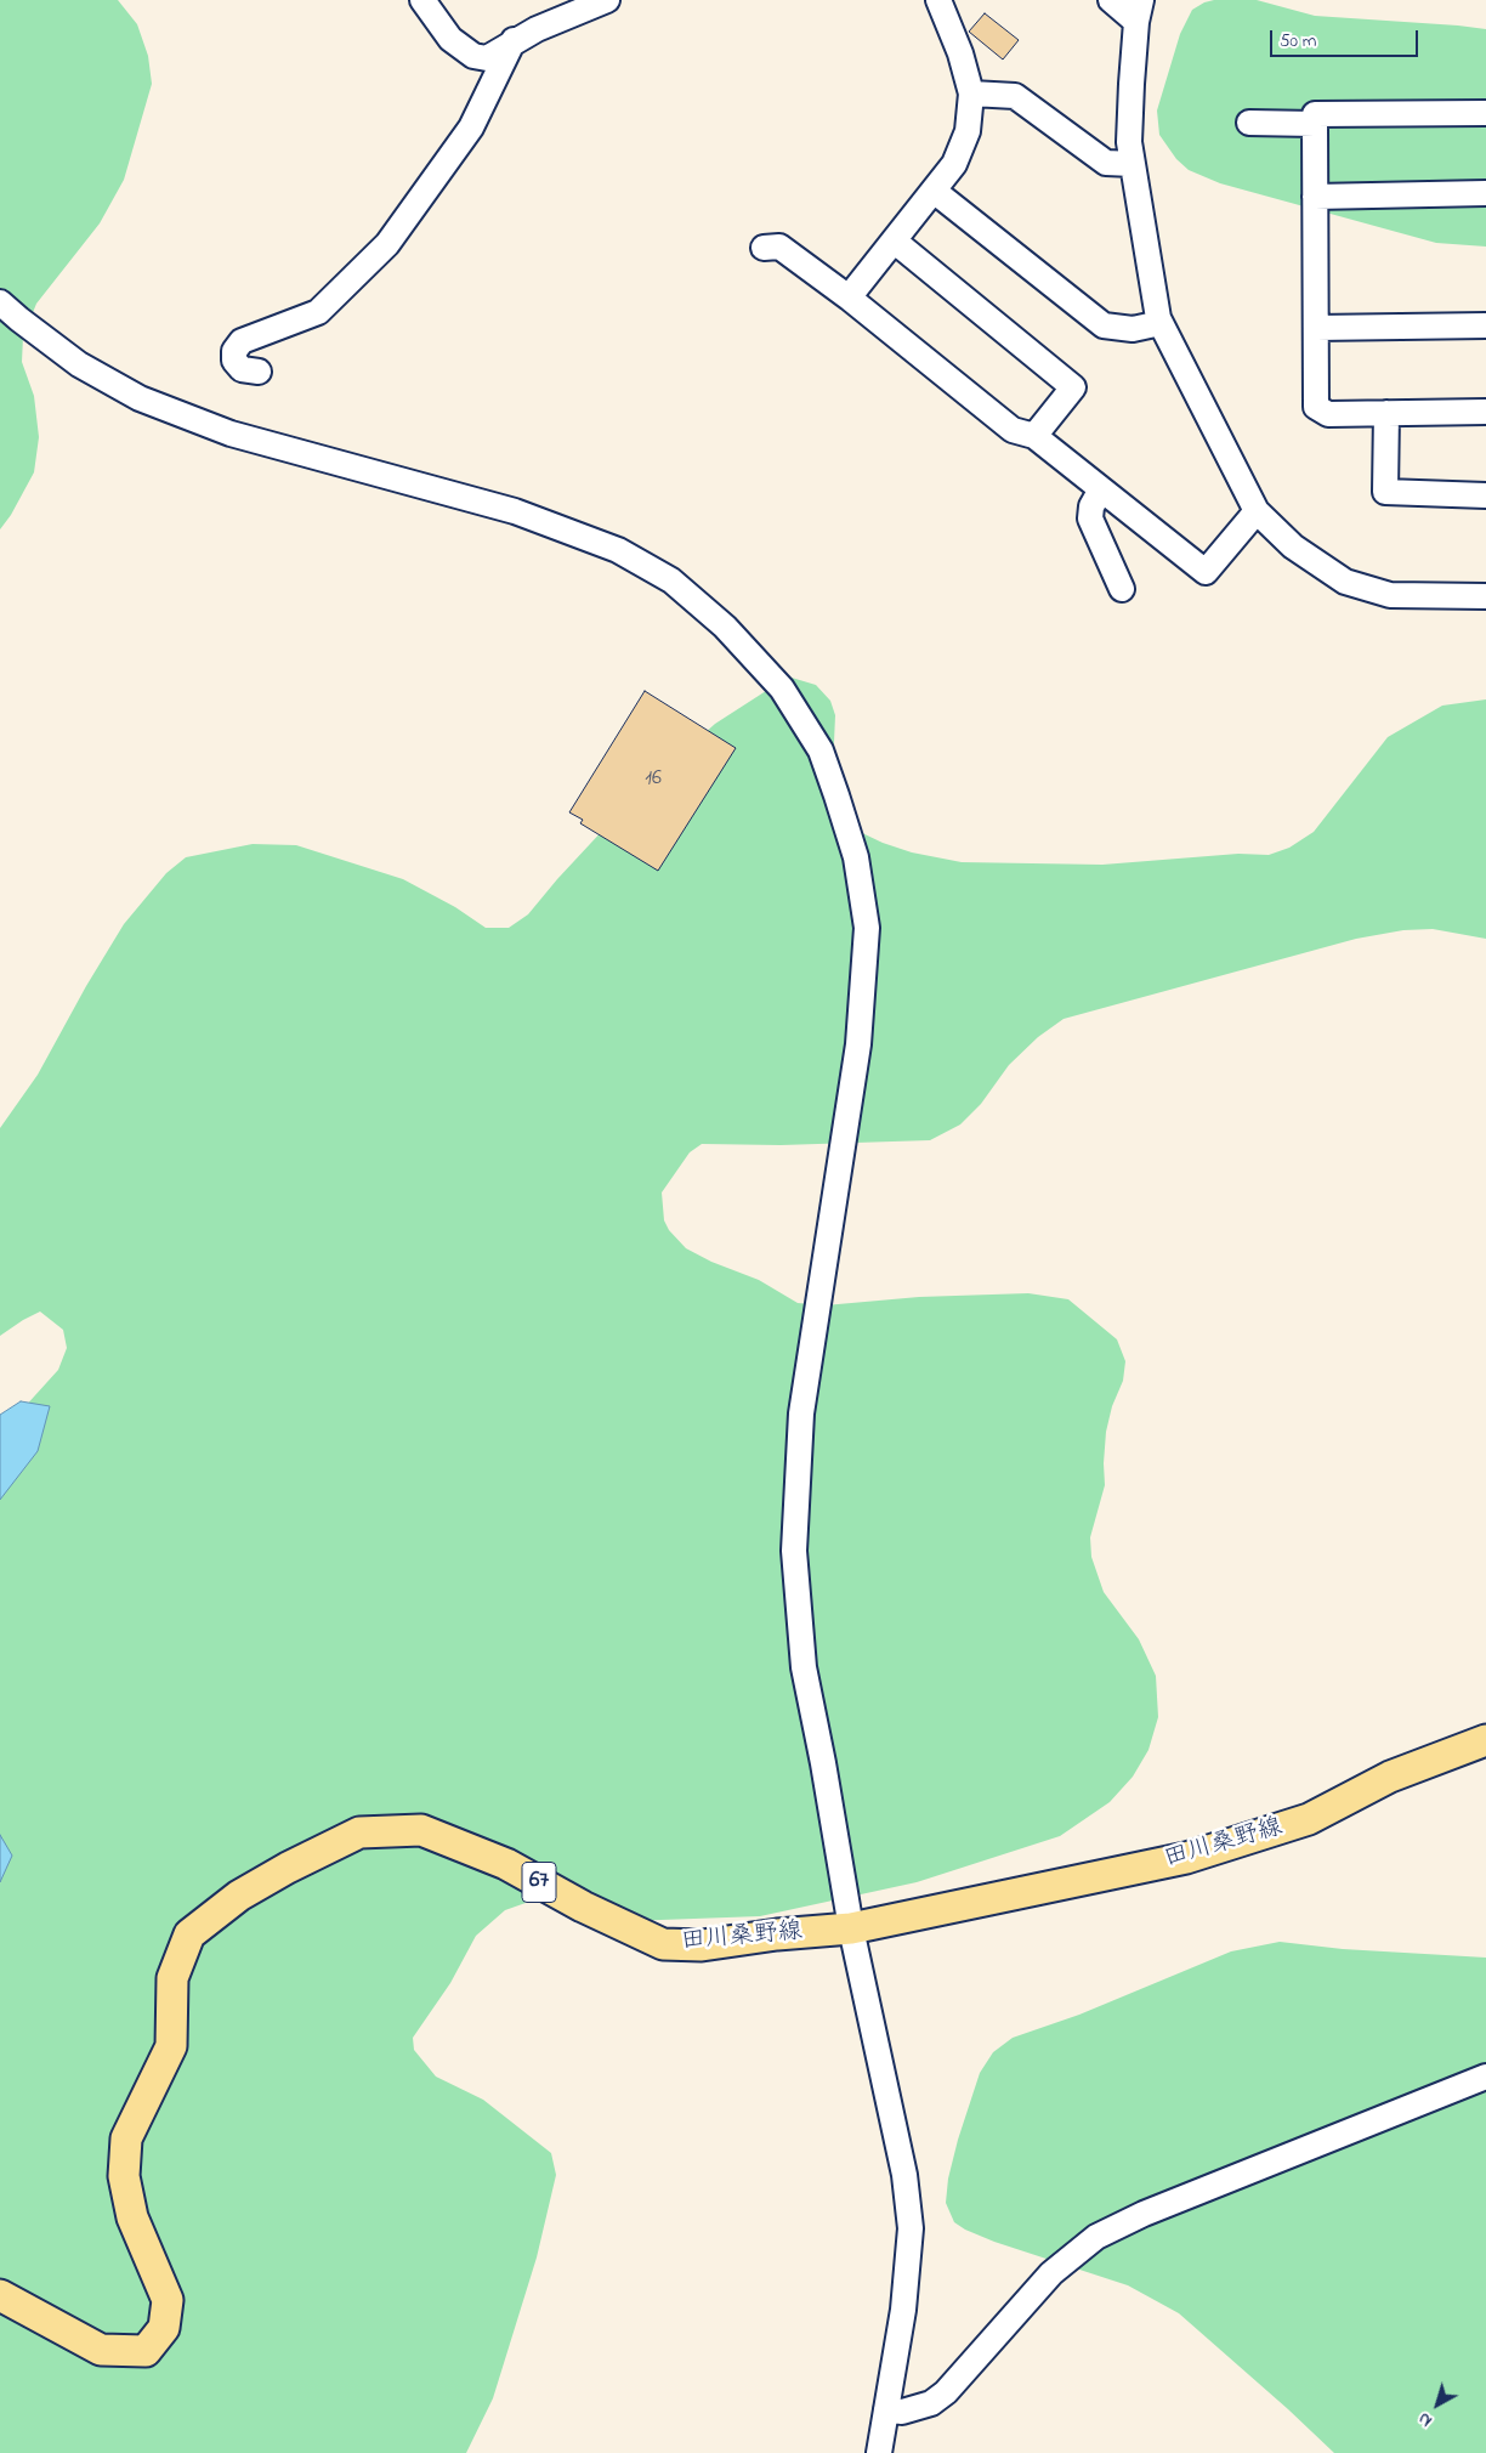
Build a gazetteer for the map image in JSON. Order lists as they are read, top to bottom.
{
  "streets": {
    "main road": ["田川桑野線", "67"]
  },
  "house_numbers": ["16"],
  "scale_bar": "50 m",
  "north": "bottom left"
}
